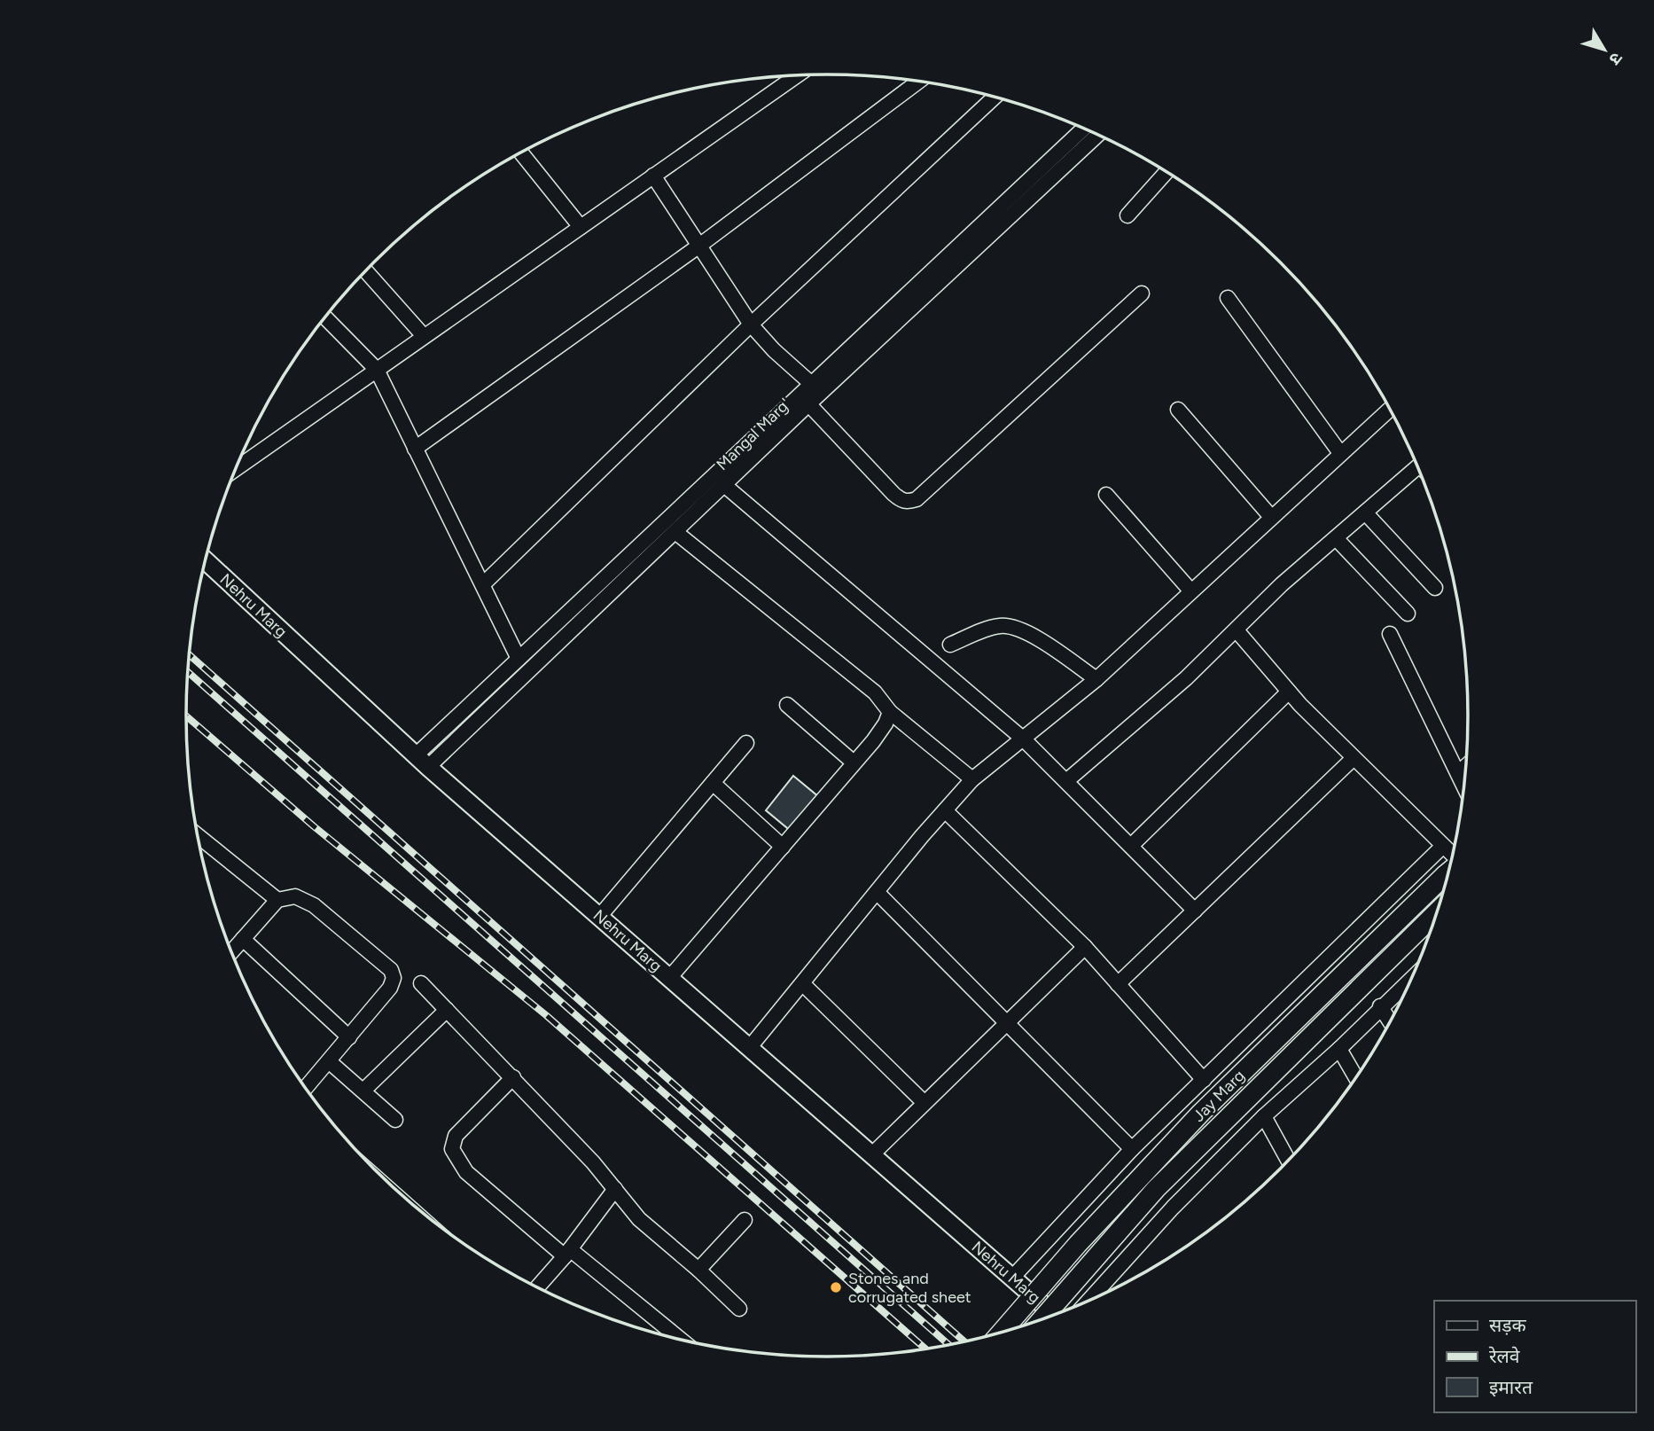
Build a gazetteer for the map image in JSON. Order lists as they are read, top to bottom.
{
  "streets": {
    "main road": ["Jay Marg"],
    "street": ["Mangal Marg'", "Nehru Marg"]
  },
  "crossings": [
    ["Mangal Marg'", "Nehru Marg"]
  ],
  "places": ["Stones and corrugated sheet"],
  "legend": ["सड़क", "रेलवे", "इमारत"],
  "north": "bottom right"
}
